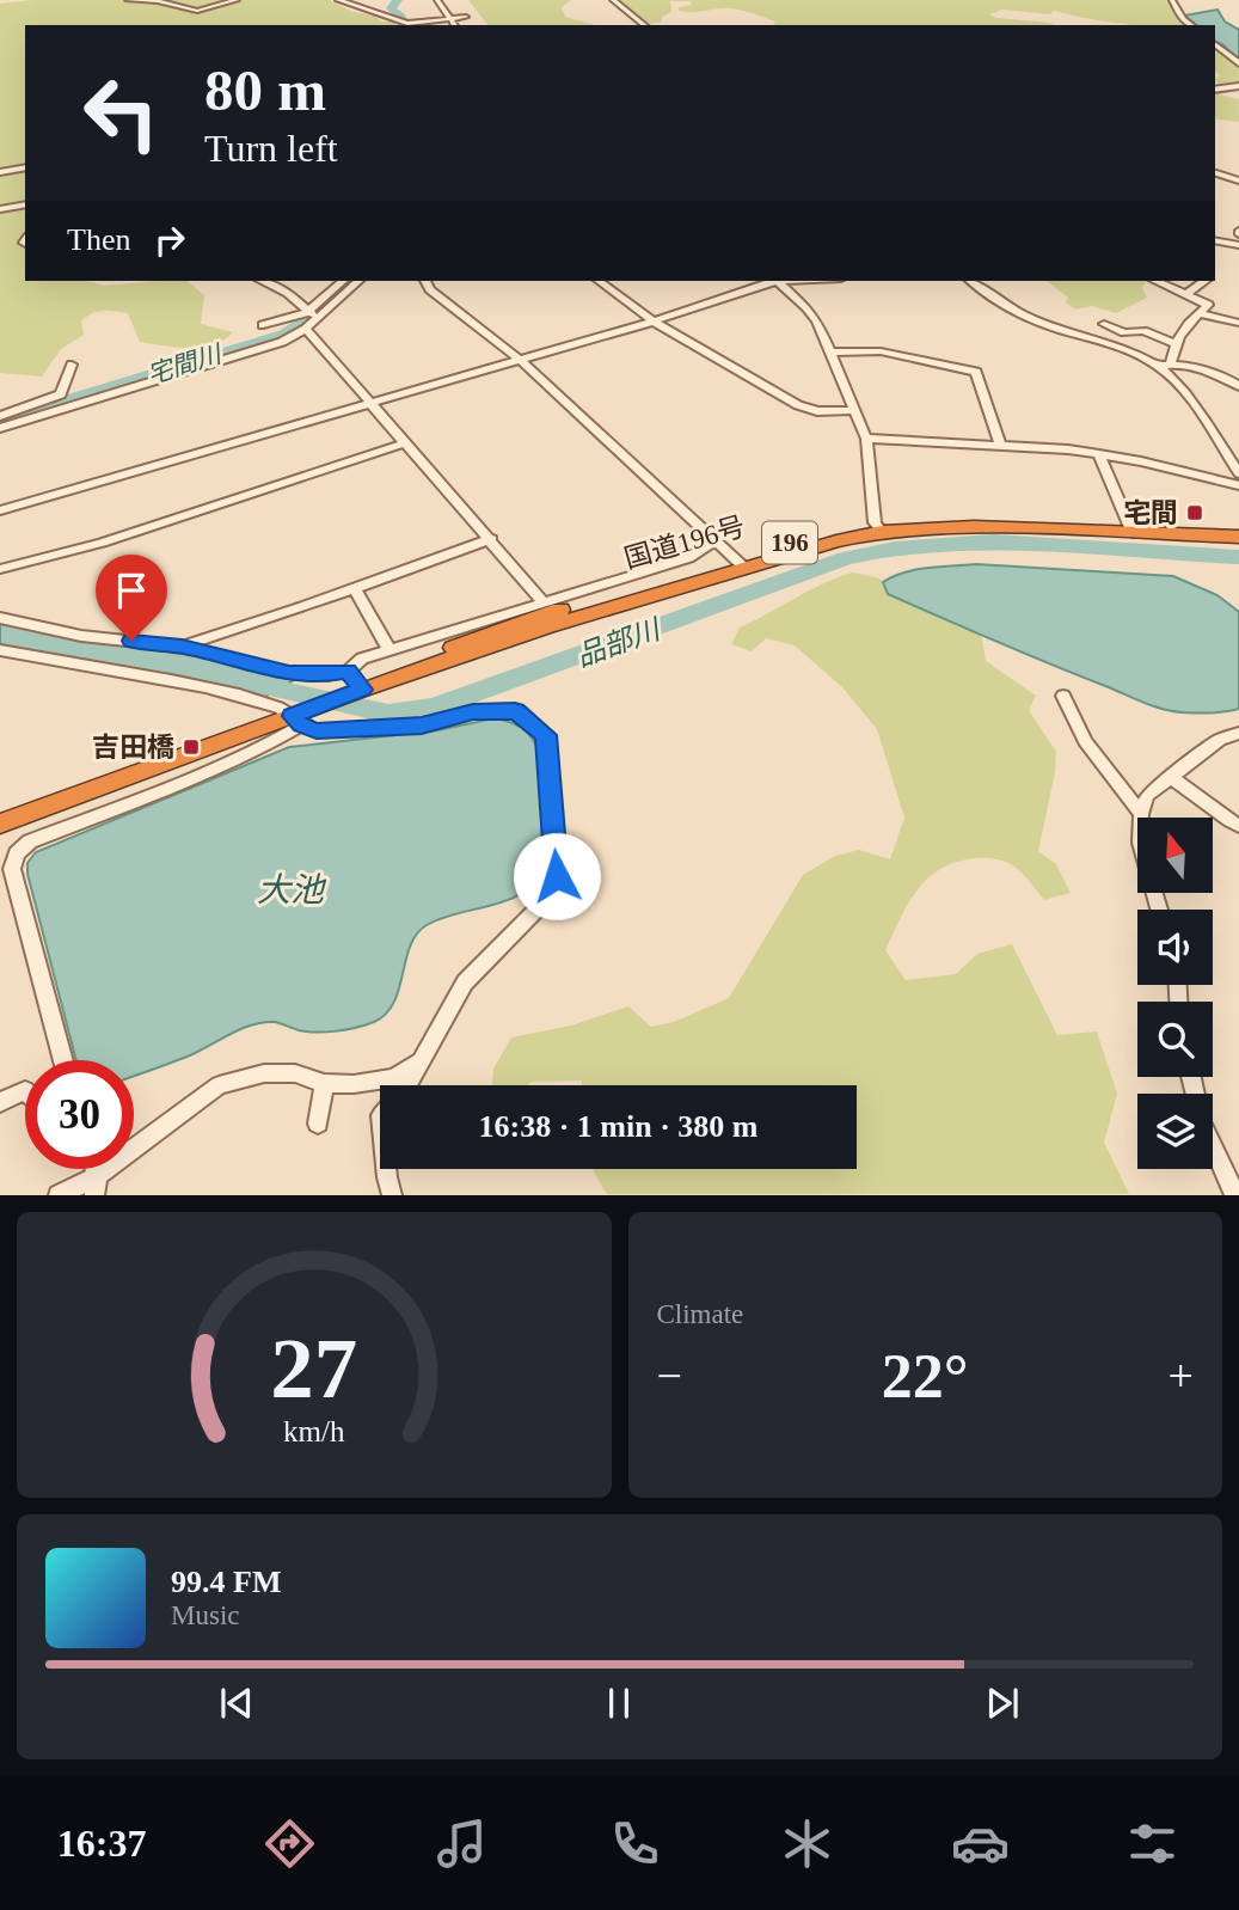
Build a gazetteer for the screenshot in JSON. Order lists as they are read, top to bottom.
{
  "streets": {
    "highway": ["国道196号", "196"]
  },
  "water": ["宅間川", "品部川", "大池"],
  "places": {
    "transit": ["宅間", "吉田橋"]
  },
  "north": "top",
  "page": {
    "turn": ["80 m", "Turn left"],
    "then": "Then",
    "limit": "30",
    "trip": "16:38 · 1 min · 380 m",
    "tile": "Climate",
    "heat": ["−", "22°", "+"],
    "song": ["99.4 FM", "Music"],
    "tabs": "16:37",
    "gauge": ["27", "km/h"]
  }
}
